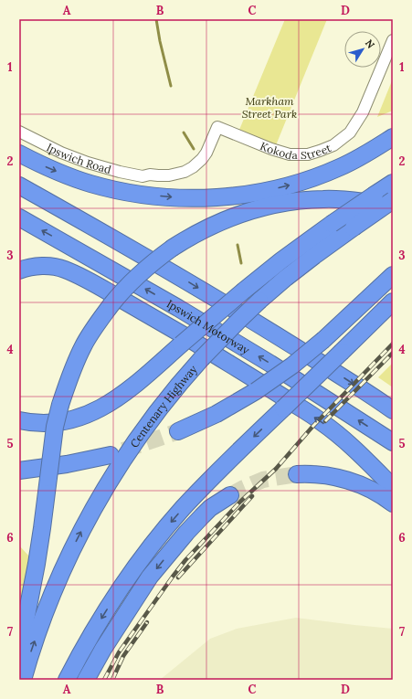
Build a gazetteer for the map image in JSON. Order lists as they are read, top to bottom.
{
  "streets": {
    "highway": ["Ipswich Motorway", "Centenary Highway"],
    "street": ["Kokoda Street", "Ipswich Road"]
  },
  "crossings": [
    ["Kokoda Street", "Ipswich Road"]
  ],
  "parks": ["Markham Street Park"],
  "north": "top right",
  "grid": {
    "columns": [
      "A",
      "B",
      "C",
      "D"
    ],
    "rows": [
      "1",
      "2",
      "3",
      "4",
      "5",
      "6",
      "7"
    ]
  }
}
